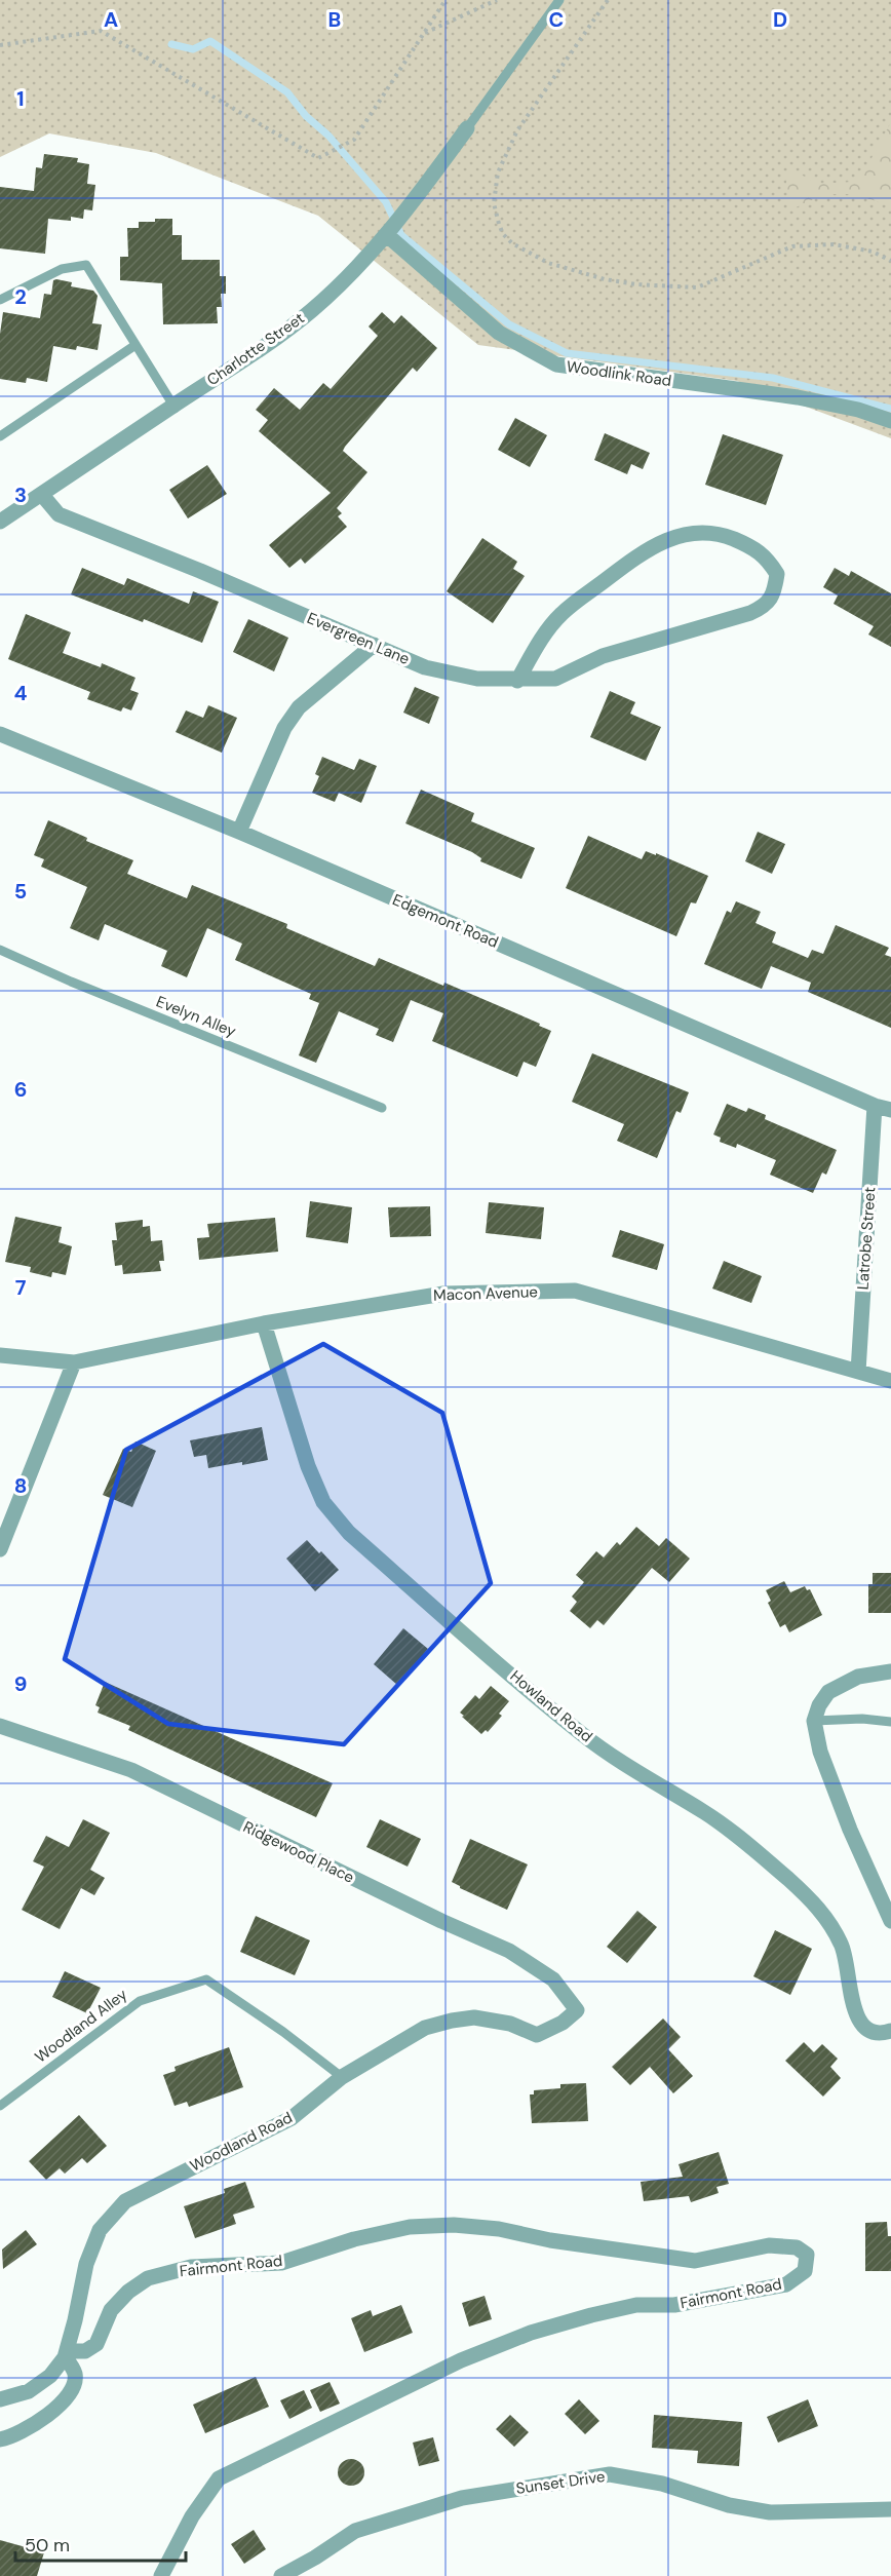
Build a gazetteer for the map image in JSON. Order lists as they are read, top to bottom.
{
  "streets": {
    "street": [
      "Charlotte Street",
      "Woodlink Road",
      "Evergreen Lane",
      "Edgemont Road",
      "Latrobe Street",
      "Macon Avenue",
      "Howland Road",
      "Ridgewood Place",
      "Woodland Road",
      "Fairmont Road",
      "Sunset Drive"
    ],
    "lane": ["Evelyn Alley", "Woodland Alley"]
  },
  "crossings": [
    ["Charlotte Street", "Woodlink Road"],
    ["Charlotte Street", "Evergreen Lane"],
    ["Edgemont Road", "Latrobe Street"],
    ["Latrobe Street", "Macon Avenue"],
    ["Macon Avenue", "Howland Road"],
    ["Ridgewood Place", "Woodland Road"],
    ["Woodland Alley", "Woodland Road"],
    ["Woodland Road", "Fairmont Road"]
  ],
  "scale_bar": "50 m",
  "grid": {
    "columns": [
      "A",
      "B",
      "C",
      "D"
    ],
    "rows": [
      "1",
      "2",
      "3",
      "4",
      "5",
      "6",
      "7",
      "8",
      "9"
    ]
  }
}
